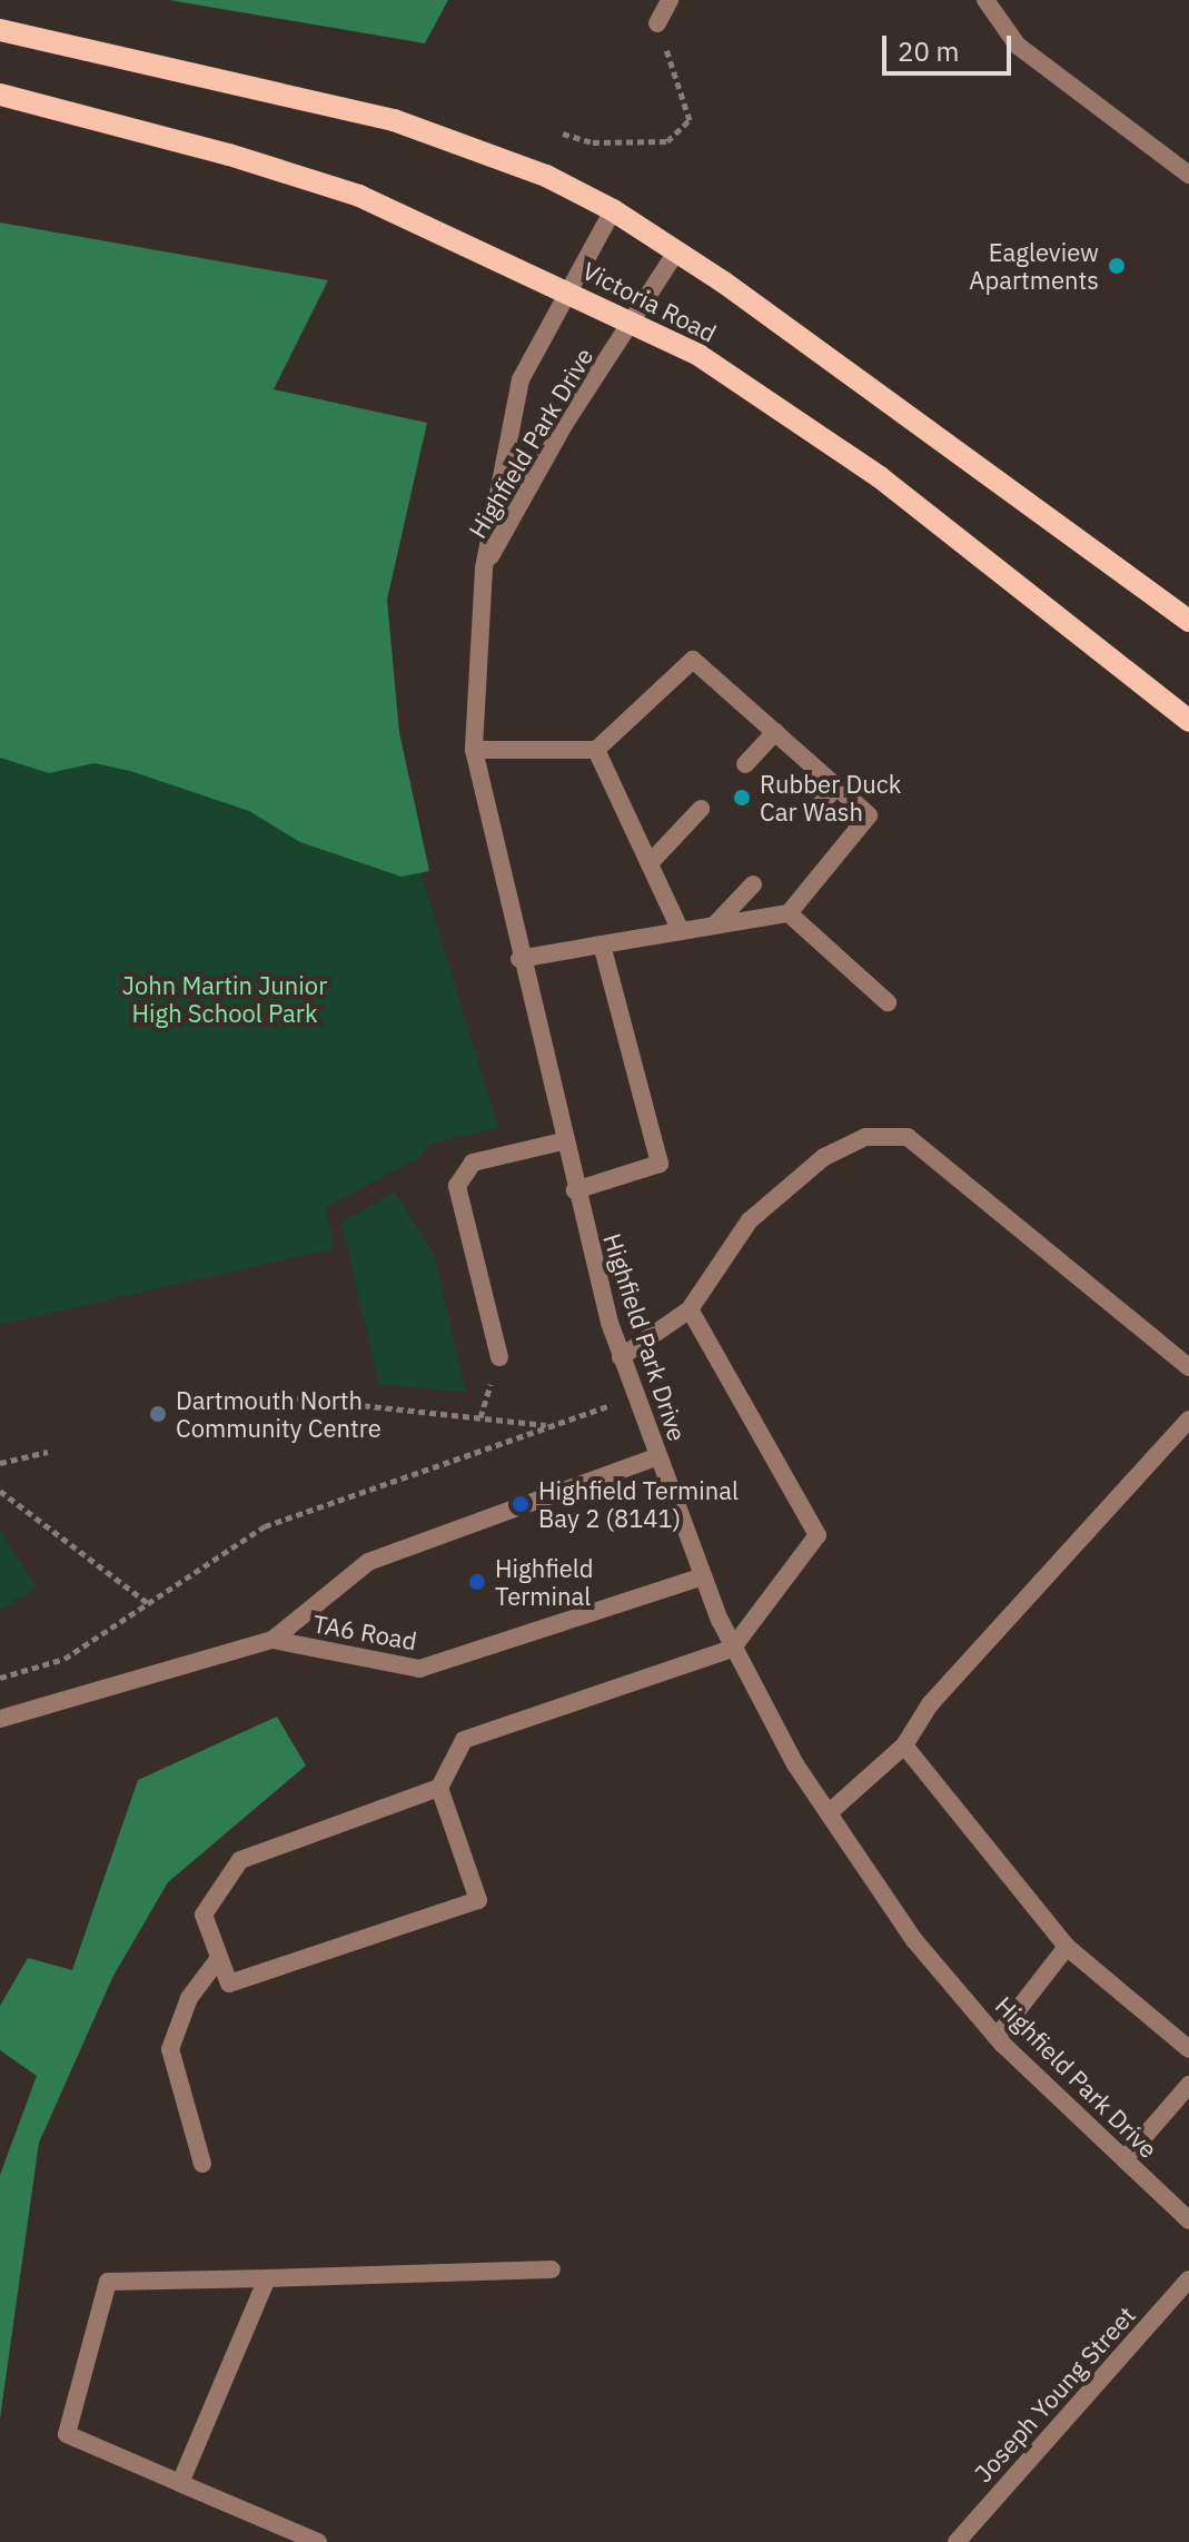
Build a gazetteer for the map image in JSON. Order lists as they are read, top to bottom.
{
  "streets": {
    "main road": ["Victoria Road"],
    "street": ["Highfield Park Drive", "TA6 Road", "Joseph Young Street"]
  },
  "crossings": [
    ["Victoria Road", "Highfield Park Drive"],
    ["Highfield Park Drive", "TA6 Road"]
  ],
  "parks": ["John Martin Junior High School Park"],
  "places": [
    "Eagleview Apartments",
    "Rubber Duck Car Wash",
    "Dartmouth North Community Centre",
    "Highfield Terminal Bay 2 (8141)",
    "Highfield Terminal"
  ],
  "scale_bar": "20 m"
}
